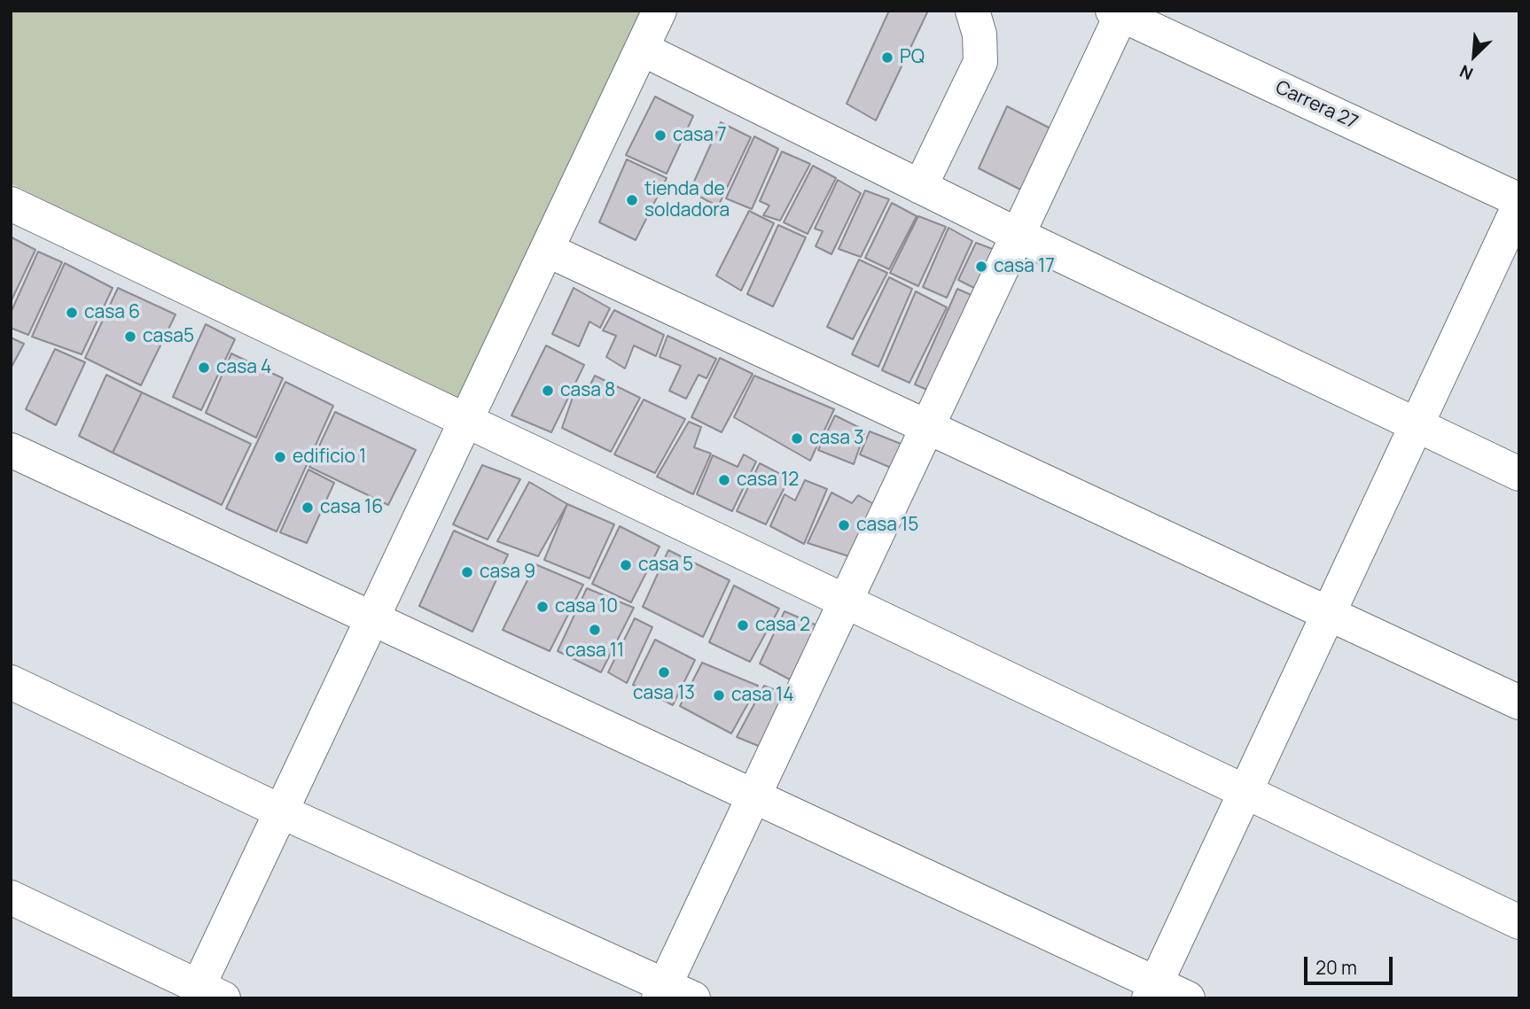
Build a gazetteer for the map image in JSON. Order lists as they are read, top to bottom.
{
  "streets": {
    "street": ["Carrera 27"]
  },
  "places": [
    "PQ",
    "casa 7",
    "tienda de soldadora",
    "casa 17",
    "casa 6",
    "casa5",
    "casa 4",
    "casa 8",
    "casa 3",
    "edificio 1",
    "casa 12",
    "casa 16",
    "casa 15",
    "casa 5",
    "casa 9",
    "casa 10",
    "casa 2",
    "casa 11",
    "casa 13",
    "casa 14"
  ],
  "scale_bar": "20 m",
  "north": "bottom left"
}
